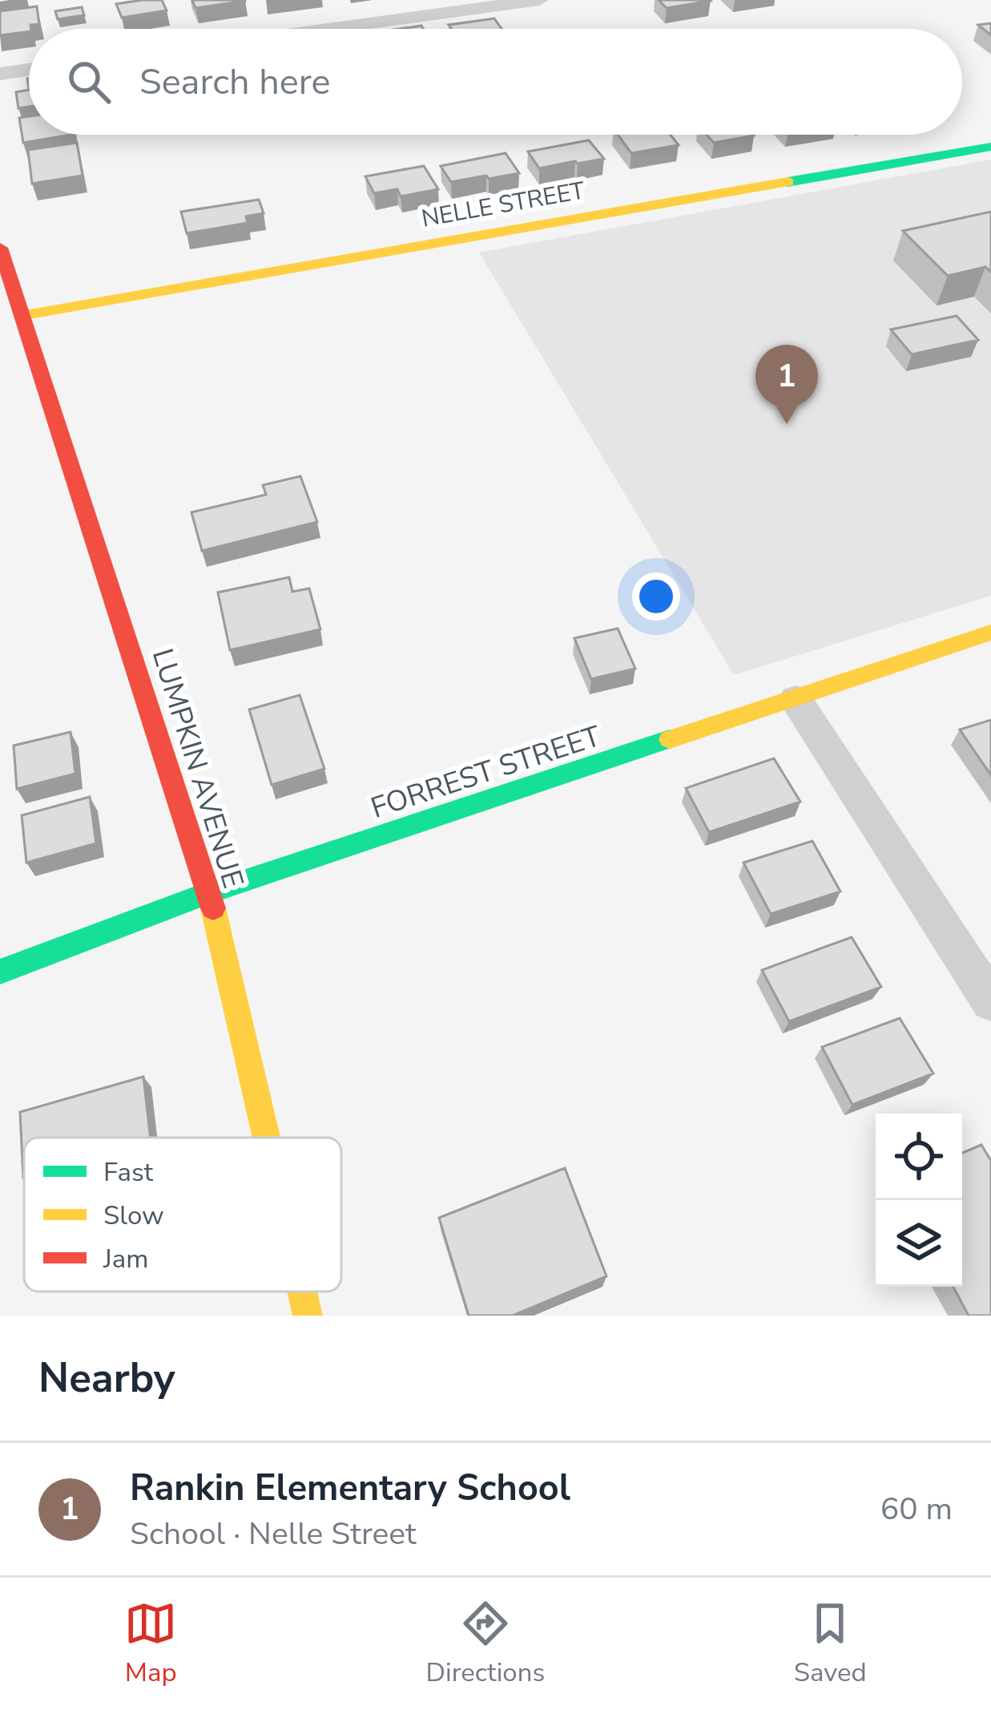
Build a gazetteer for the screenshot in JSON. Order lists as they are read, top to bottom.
{
  "streets": {
    "street": ["NELLE STREET", "LUMPKIN AVENUE", "FORREST STREET"]
  },
  "crossings": [
    ["NELLE STREET", "LUMPKIN AVENUE"],
    ["LUMPKIN AVENUE", "FORREST STREET"]
  ],
  "legend": ["Fast", "Slow", "Jam"],
  "page": {
    "search": "Search here",
    "pins": "1",
    "heading": "Nearby",
    "list": [
      {
        "mark": "1",
        "name": "Rankin Elementary School",
        "note": "School · Nelle Street",
        "value": "60 m"
      }
    ],
    "nav": ["Map", "Directions", "Saved"]
  }
}
